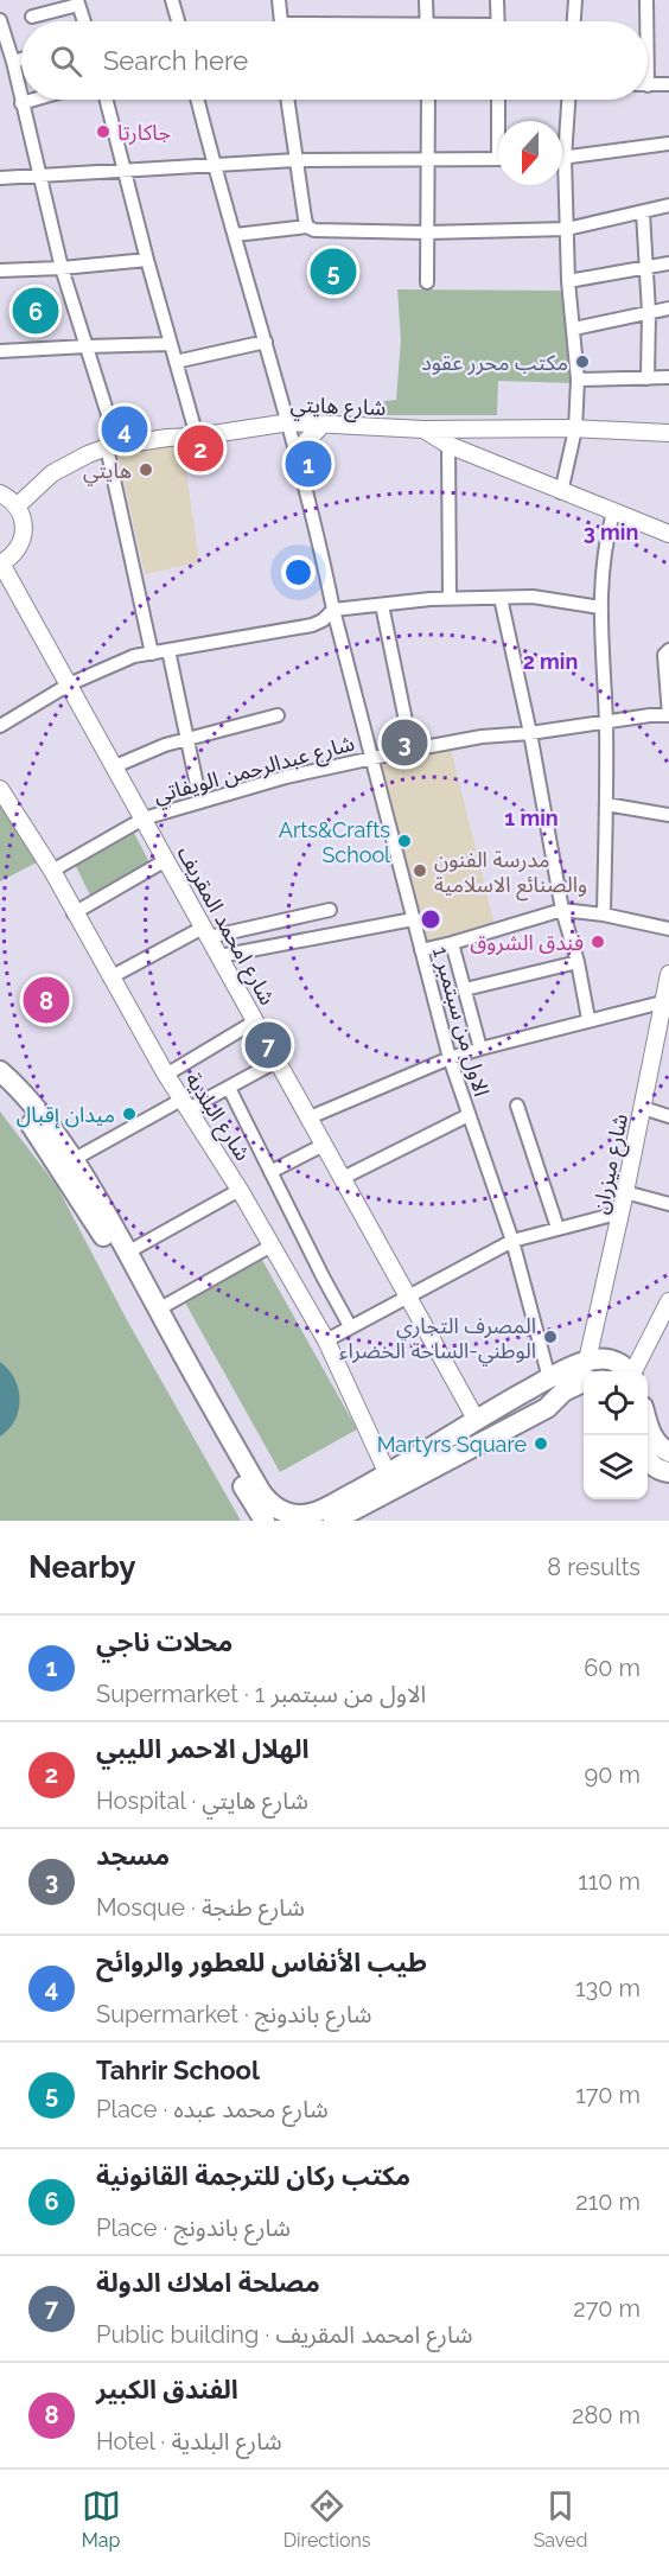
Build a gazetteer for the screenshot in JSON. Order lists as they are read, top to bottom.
{
  "streets": {
    "street": [
      "شارع هايتي",
      "شارع عبدالرحمن الويفاتي",
      "شارع امحمد المقريف",
      "الاول من سبتمبر 1",
      "شارع البلدية",
      "شارع ميزران"
    ]
  },
  "crossings": [
    ["شارع هايتي", "الاول من سبتمبر 1"],
    ["شارع عبدالرحمن الويفاتي", "شارع امحمد المقريف"],
    ["شارع عبدالرحمن الويفاتي", "الاول من سبتمبر 1"],
    ["شارع عبدالرحمن الويفاتي", "شارع البلدية"]
  ],
  "places": [
    "جاكارتا",
    "مكتب محرر عقود",
    "هايتي",
    "Arts&Crafts School",
    "مدرسة الفنون والصنائع الاسلامية",
    "فندق الشروق",
    "ميدان إقبال",
    "المصرف التجاري الوطني-الساحة الخضراء",
    "Martyrs Square"
  ],
  "north": "bottom",
  "page": {
    "search": "Search here",
    "pins": [
      "5",
      "6",
      "4",
      "2",
      "1",
      "3",
      "8",
      "7"
    ],
    "heading": ["Nearby", "8 results"],
    "list": [
      {
        "mark": "1",
        "name": "محلات ناجي",
        "note": "Supermarket · الاول من سبتمبر 1",
        "value": "60 m"
      },
      {
        "mark": "2",
        "name": "الهلال الاحمر الليبي",
        "note": "Hospital · شارع هايتي",
        "value": "90 m"
      },
      {
        "mark": "3",
        "name": "مسجد",
        "note": "Mosque · شارع طنجة",
        "value": "110 m"
      },
      {
        "mark": "4",
        "name": "طيب الأنفاس للعطور والروائح",
        "note": "Supermarket · شارع باندونج",
        "value": "130 m"
      },
      {
        "mark": "5",
        "name": "Tahrir School",
        "note": "Place · شارع محمد عبده",
        "value": "170 m"
      },
      {
        "mark": "6",
        "name": "مكتب ركان للترجمة القانونية",
        "note": "Place · شارع باندونج",
        "value": "210 m"
      },
      {
        "mark": "7",
        "name": "مصلحة املاك الدولة",
        "note": "Public building · شارع امحمد المقريف",
        "value": "270 m"
      },
      {
        "mark": "8",
        "name": "الفندق الكبير",
        "note": "Hotel · شارع البلدية",
        "value": "280 m"
      }
    ],
    "nav": ["Map", "Directions", "Saved"]
  },
  "rings": ["3 min", "2 min", "1 min"]
}
